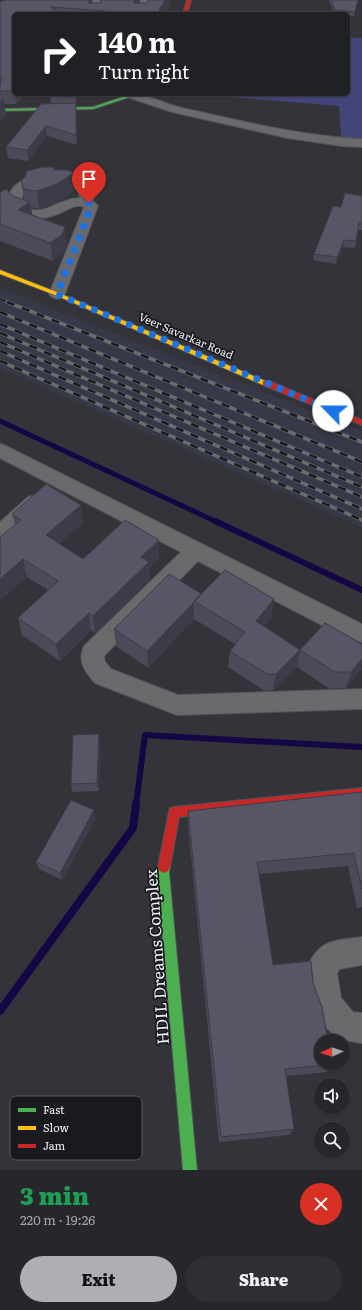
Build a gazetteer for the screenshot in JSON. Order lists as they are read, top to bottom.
{
  "streets": {
    "street": ["Veer Savarkar Road", "HDIL Dreams Complex"]
  },
  "legend": ["Fast", "Slow", "Jam"],
  "north": "left",
  "page": {
    "turn": ["140 m", "Turn right"],
    "heading": ["3 min", "220 m · 19:26"],
    "buttons": ["Exit", "Share"]
  }
}
